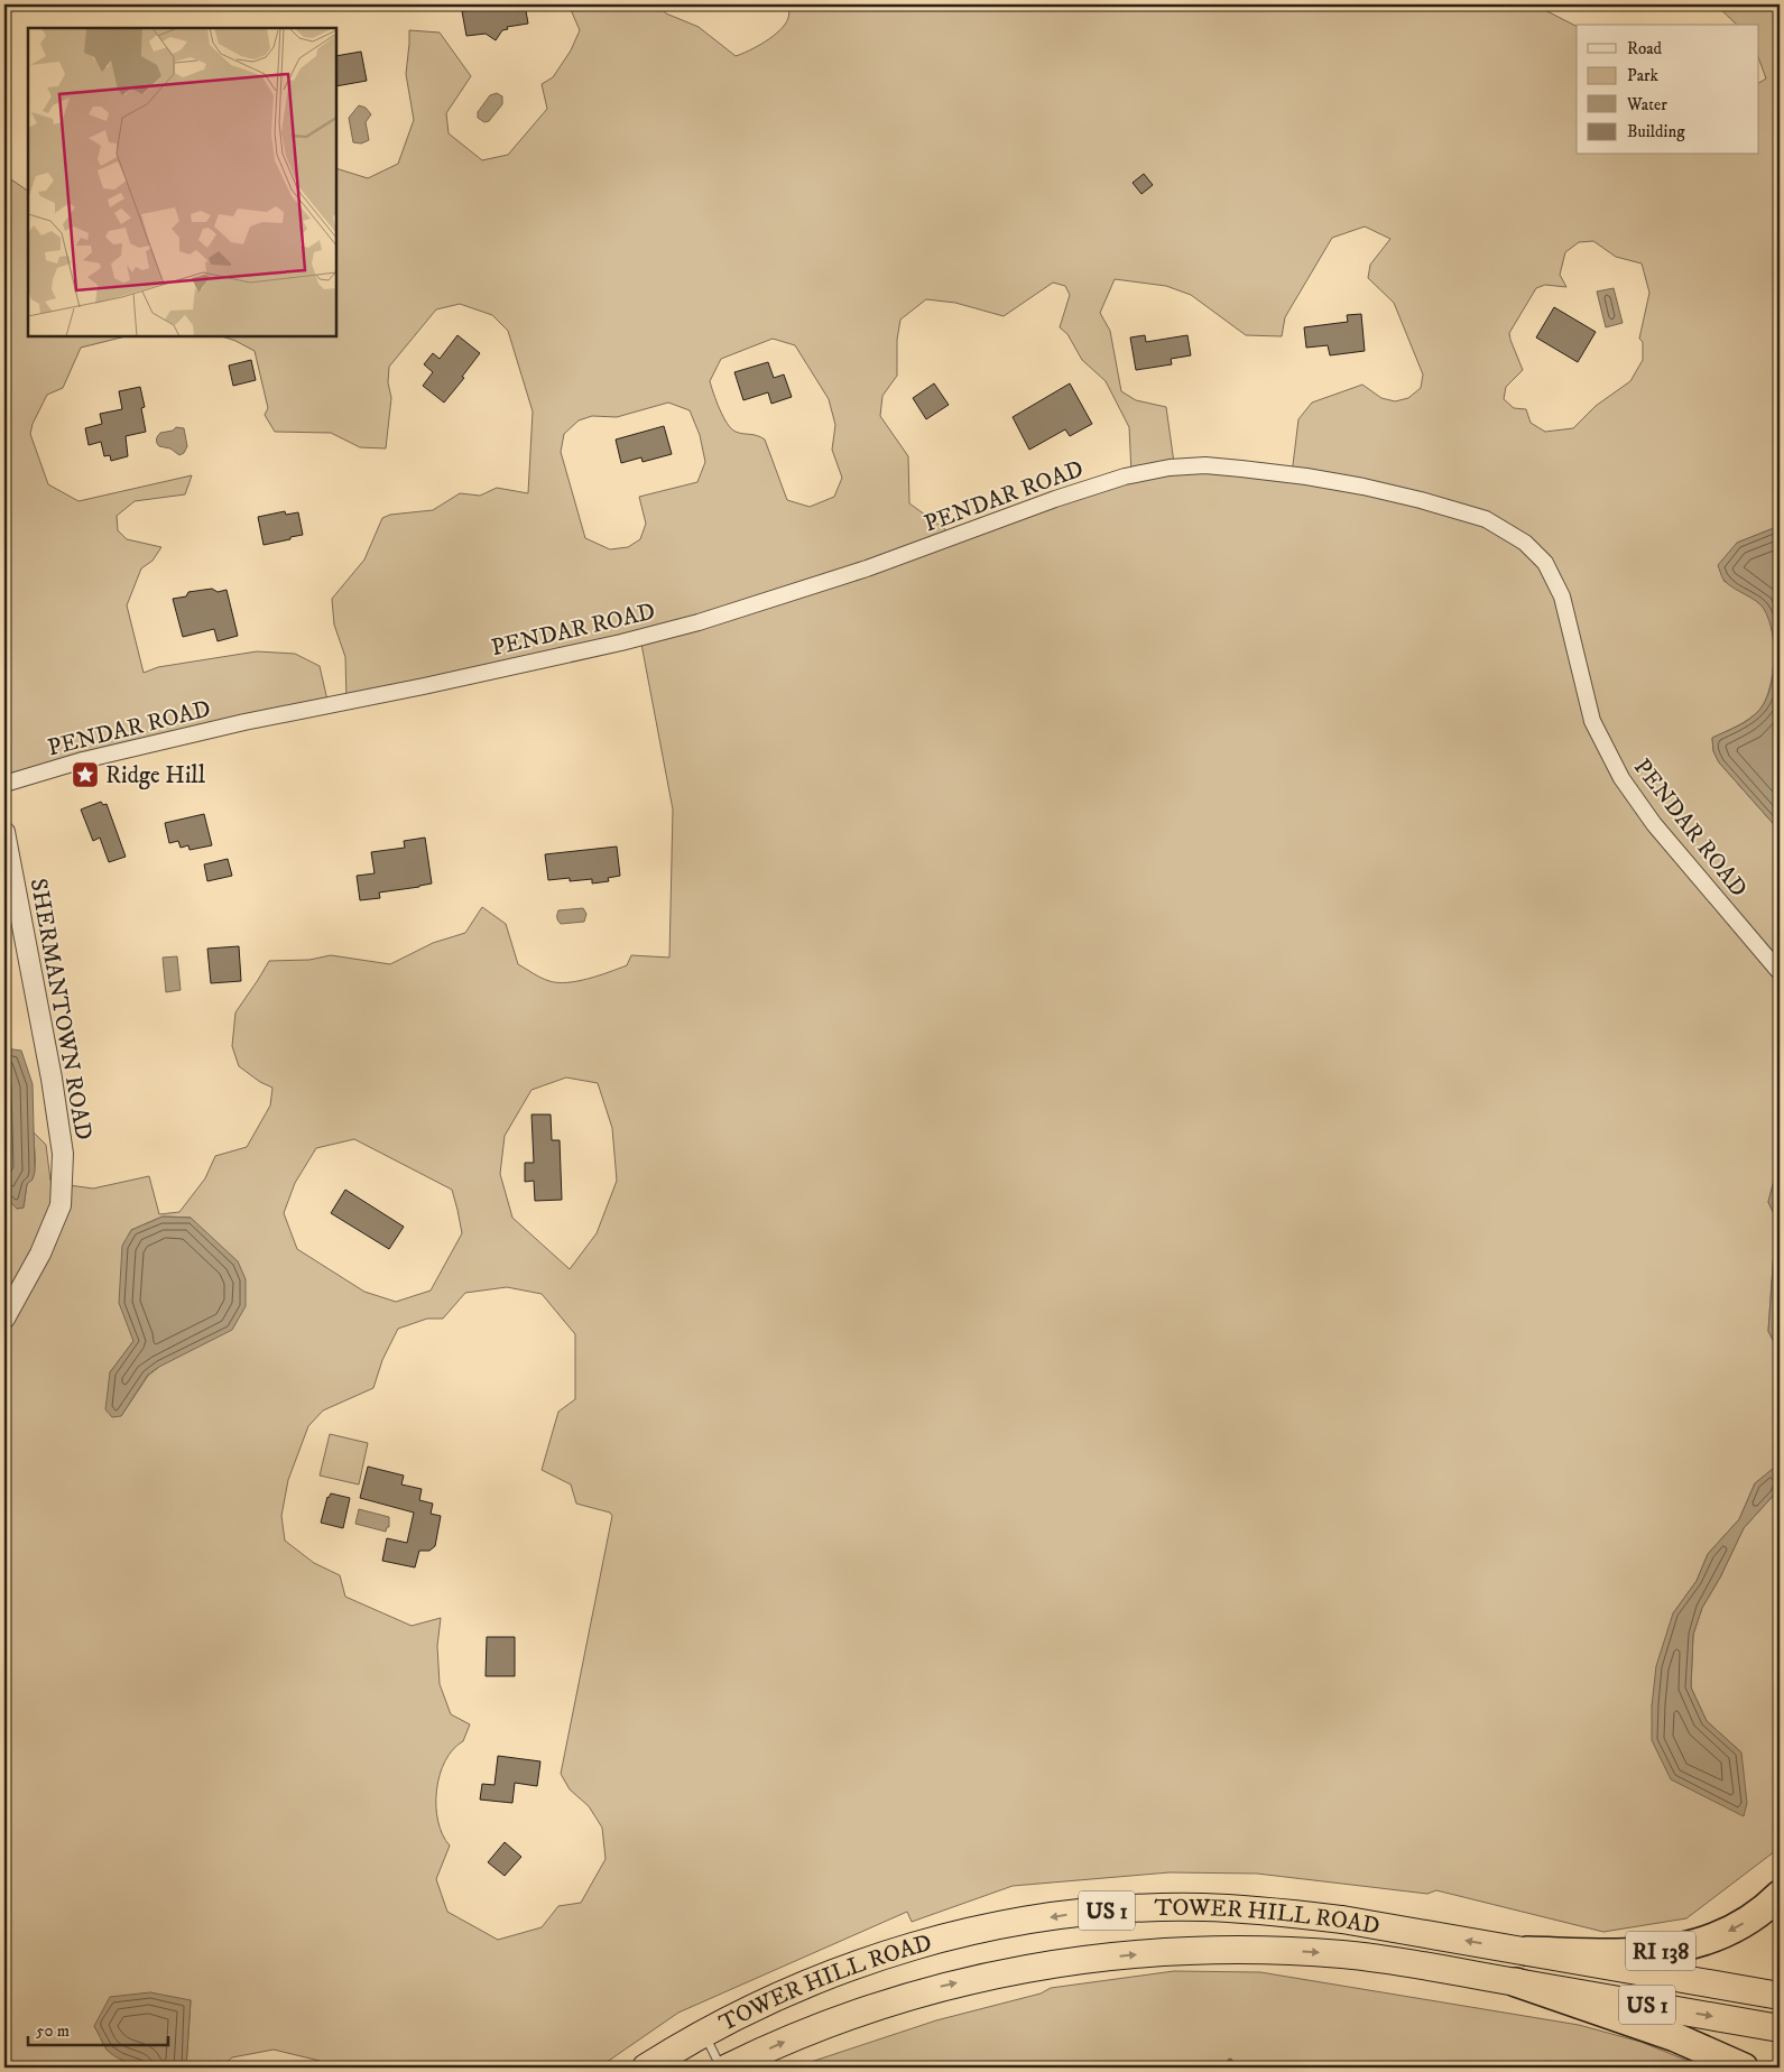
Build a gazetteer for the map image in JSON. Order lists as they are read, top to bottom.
{
  "streets": {
    "highway": ["US 1", "TOWER HILL ROAD", "RI 138"],
    "street": ["PENDAR ROAD", "SHERMANTOWN ROAD"]
  },
  "crossings": [
    ["TOWER HILL ROAD", "RI 138"]
  ],
  "places": {
    "place": ["Ridge Hill"]
  },
  "legend": [
    "Road",
    "Park",
    "Water",
    "Building"
  ],
  "scale_bar": "50 m"
}
